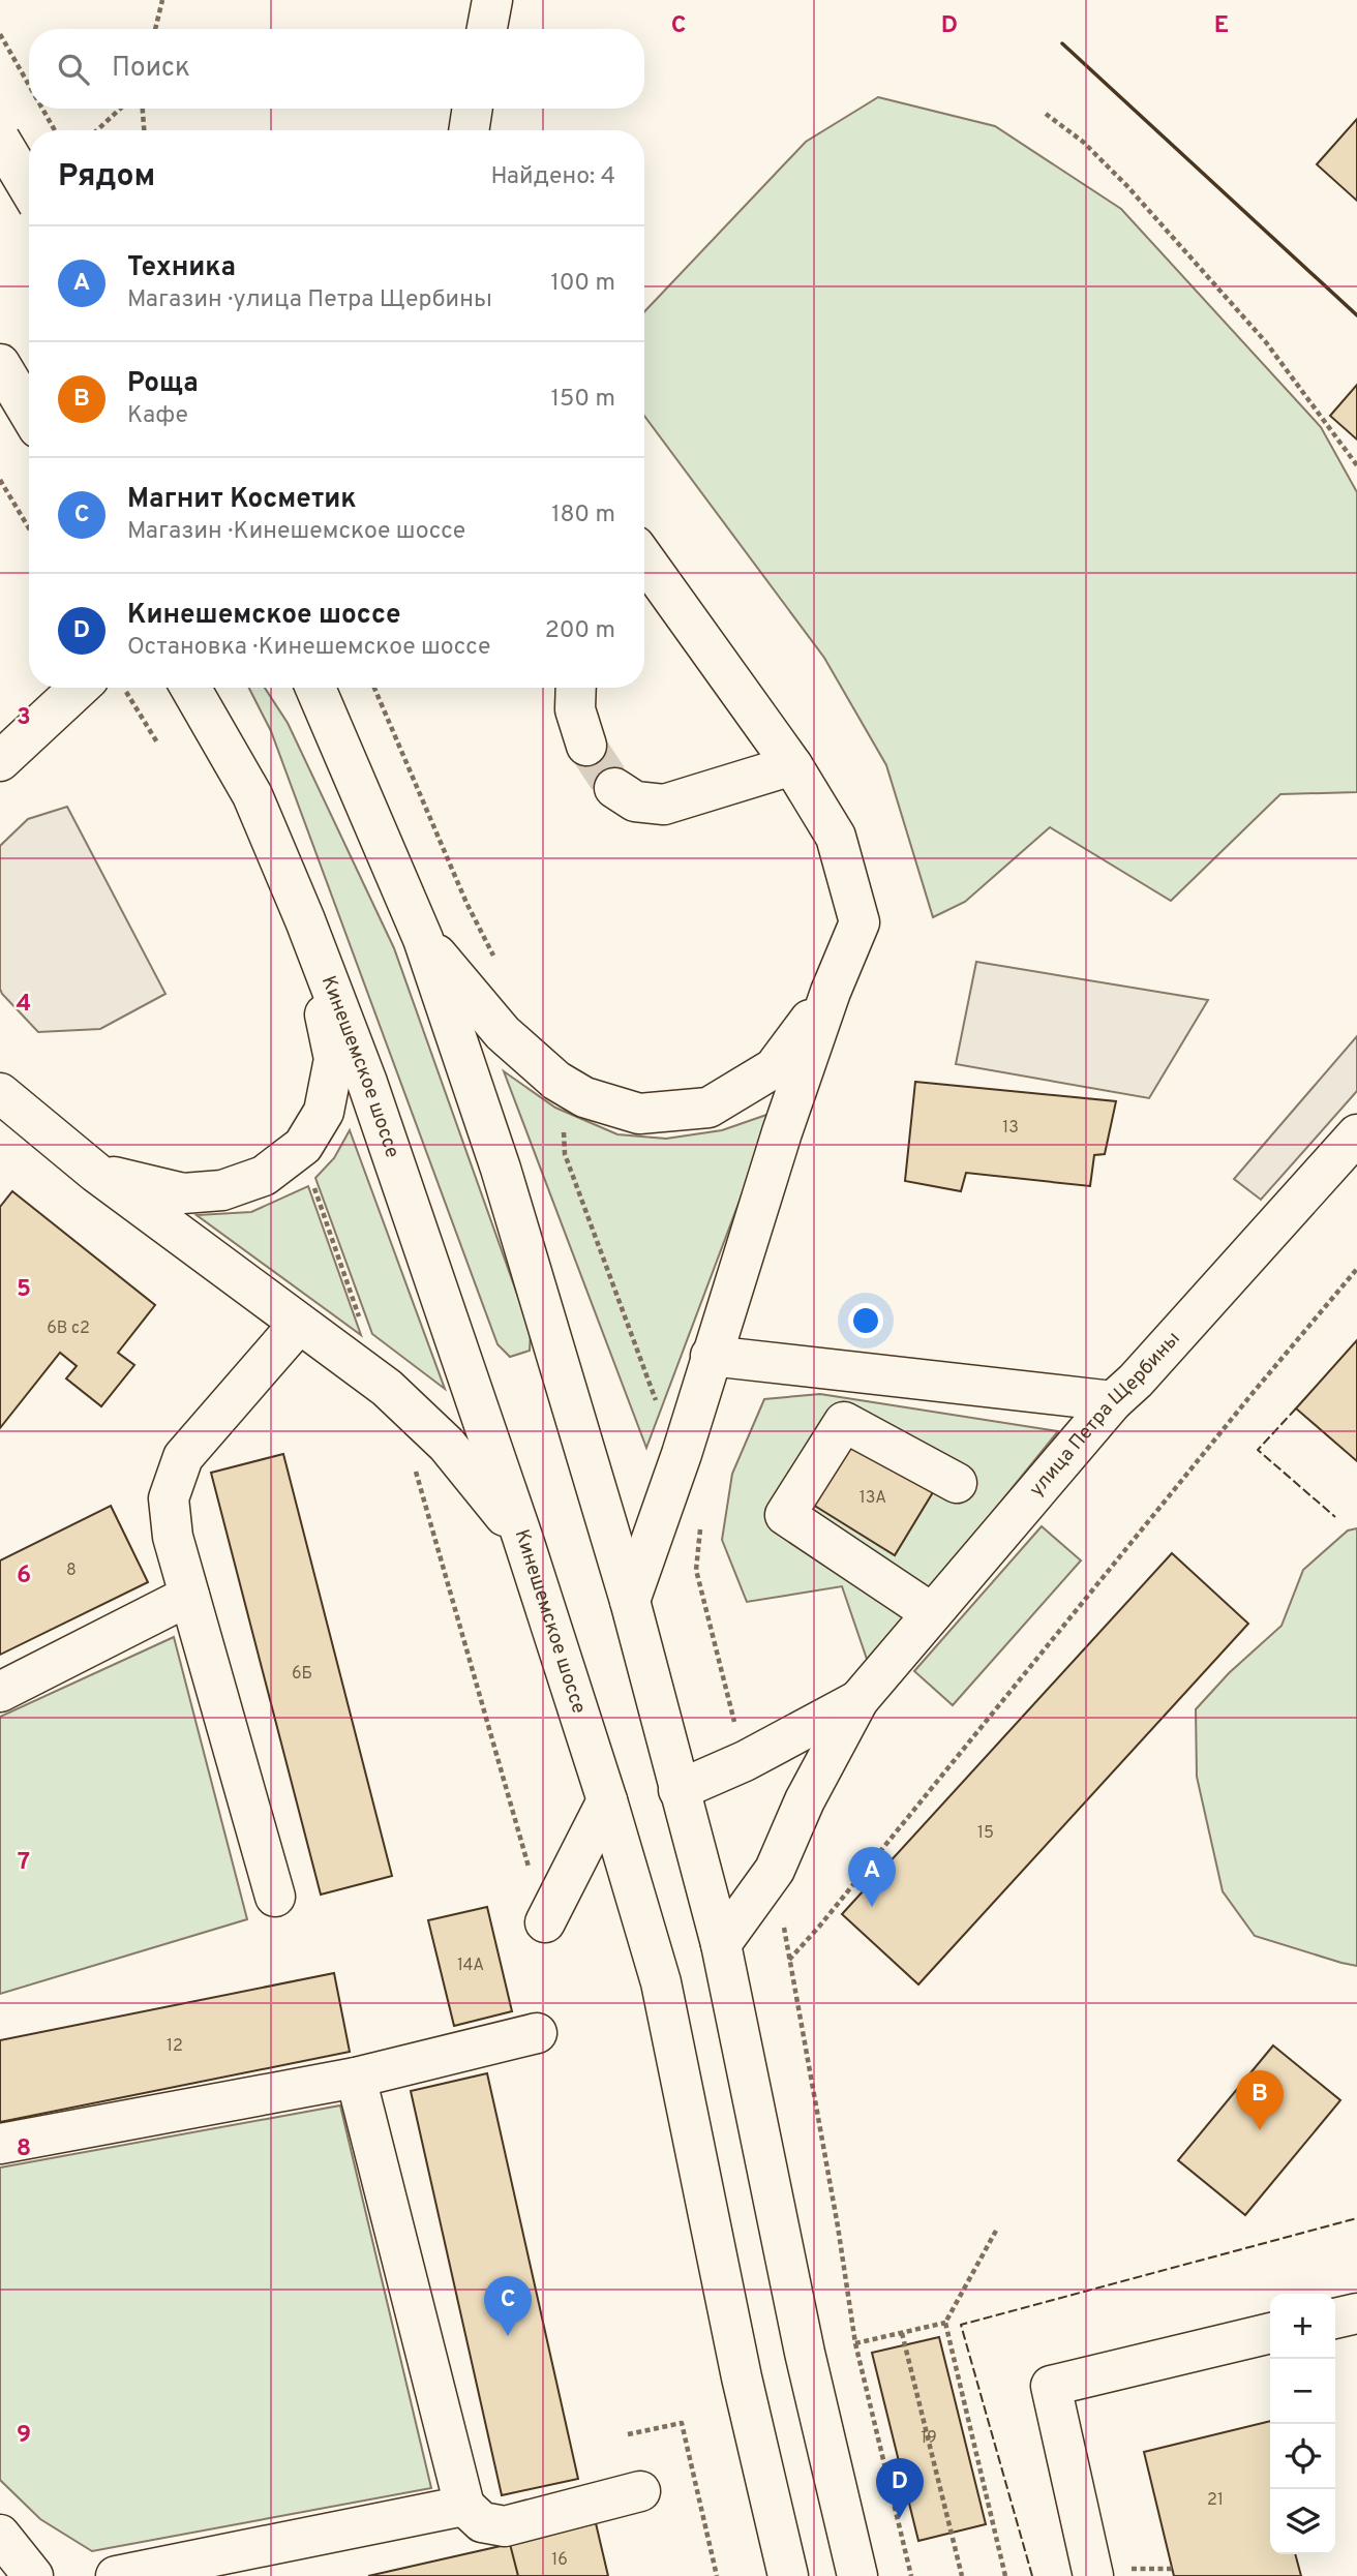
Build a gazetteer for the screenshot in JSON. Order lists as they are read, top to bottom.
{
  "streets": {
    "main road": ["Кинешемское шоссе", "улица Петра Щербины"]
  },
  "house_numbers": [
    "13",
    "6В с2",
    "13А",
    "8",
    "6Б",
    "15",
    "14А",
    "12",
    "19",
    "21",
    "16"
  ],
  "page": {
    "search": "Поиск",
    "heading": ["Рядом", "Найдено: 4"],
    "list": [
      {
        "mark": "A",
        "name": "Техника",
        "note": "Магазин · улица Петра Щербины",
        "value": "100 m"
      },
      {
        "mark": "B",
        "name": "Роща",
        "note": "Кафе",
        "value": "150 m"
      },
      {
        "mark": "C",
        "name": "Магнит Косметик",
        "note": "Магазин · Кинешемское шоссе",
        "value": "180 m"
      },
      {
        "mark": "D",
        "name": "Кинешемское шоссе",
        "note": "Остановка · Кинешемское шоссе",
        "value": "200 m"
      }
    ],
    "pins": [
      "A",
      "B",
      "C",
      "D"
    ],
    "map_buttons": ["+", "−"]
  },
  "grid": {
    "columns": ["C", "D", "E"],
    "rows": [
      "3",
      "4",
      "5",
      "6",
      "7",
      "8",
      "9"
    ]
  }
}
